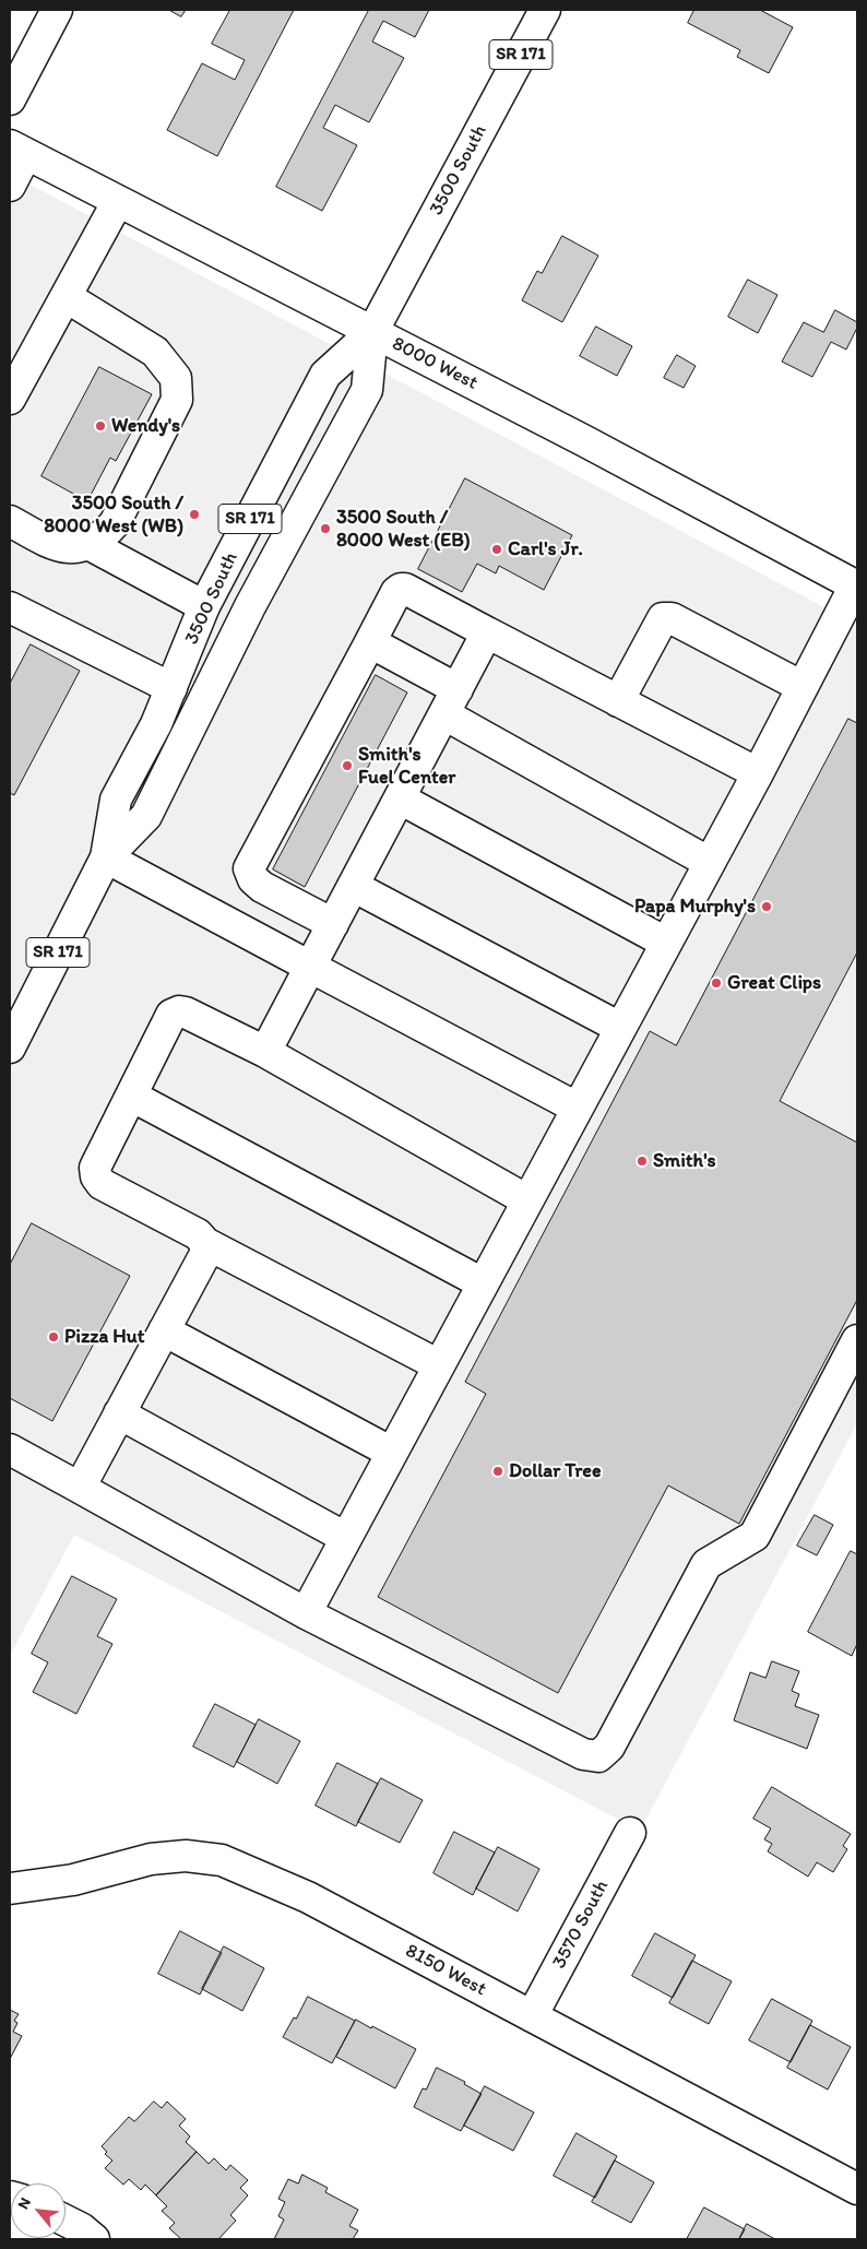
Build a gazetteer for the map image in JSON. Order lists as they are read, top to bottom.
{
  "streets": {
    "street": [
      "SR 171",
      "3500 South",
      "8000 West",
      "3570 South",
      "8150 West"
    ]
  },
  "crossings": [
    ["3500 South", "8000 West"],
    ["3570 South", "8150 West"]
  ],
  "places": [
    "Wendy's",
    "3500 South / 8000 West (WB)",
    "3500 South / 8000 West (EB)",
    "Carl's Jr.",
    "Smith's Fuel Center",
    "Papa Murphy's",
    "Great Clips",
    "Smith's",
    "Pizza Hut",
    "Dollar Tree"
  ],
  "north": "top left"
}
